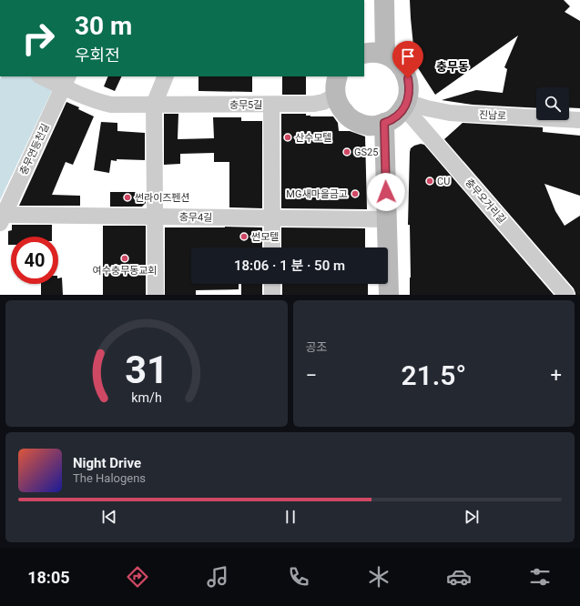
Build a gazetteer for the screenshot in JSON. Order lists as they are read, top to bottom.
{
  "streets": {
    "street": [
      "충무5길",
      "진남로",
      "충무연등천길",
      "충무오거리길",
      "충무4길"
    ]
  },
  "crossings": [
    ["충무5길", "충무연등천길"],
    ["진남로", "충무오거리길"],
    ["충무연등천길", "충무4길"]
  ],
  "districts": ["충무동"],
  "places": [
    "산수모텔",
    "GS25",
    "CU",
    "MG새마을금고",
    "썬라이즈펜션",
    "썬모텔",
    "여수충무동교회"
  ],
  "page": {
    "turn": ["30 m", "우회전"],
    "limit": "40",
    "trip": "18:06 · 1 분 · 50 m",
    "tile": "공조",
    "heat": ["−", "21.5°", "+"],
    "song": ["Night Drive", "The Halogens"],
    "tabs": "18:05",
    "gauge": ["31", "km/h"]
  }
}
